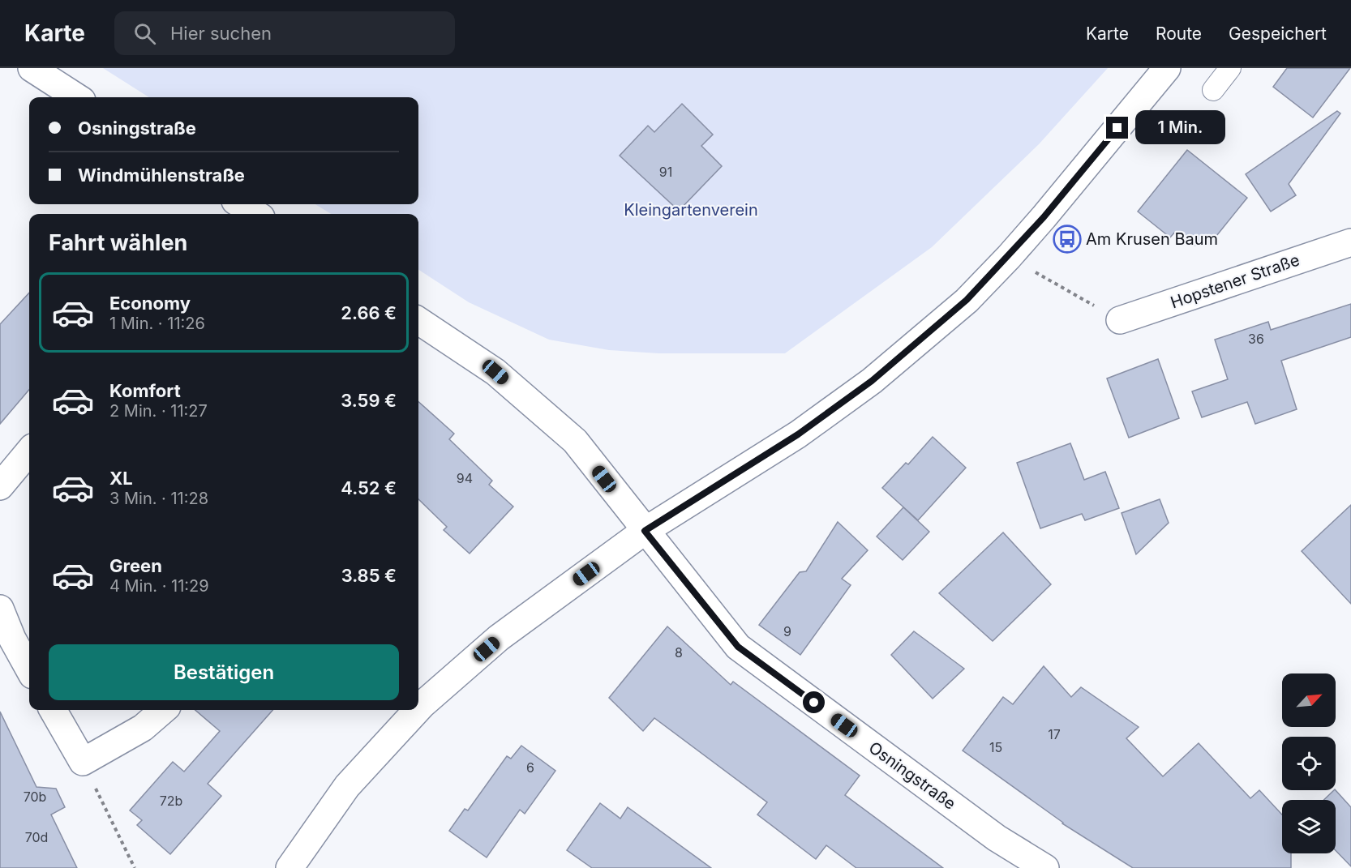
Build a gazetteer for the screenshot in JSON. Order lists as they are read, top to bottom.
{
  "streets": {
    "street": ["Hopstener Straße", "Osningstraße"]
  },
  "parks": ["Kleingartenverein"],
  "places": {
    "bus stop": ["Am Krusen Baum"]
  },
  "house_numbers": [
    "91",
    "36",
    "94",
    "9",
    "8",
    "17",
    "15",
    "6",
    "70b",
    "72b",
    "70d"
  ],
  "north": "top right",
  "page": {
    "header": "Karte",
    "search": "Hier suchen",
    "nav": ["Karte", "Route", "Gespeichert"],
    "banner": ["Osningstraße", "Windmühlenstraße"],
    "bubble": "1 Min.",
    "heading": "Fahrt wählen",
    "list": [
      {
        "name": "Economy",
        "note": "1 Min. · 11:26",
        "value": "2.66 €"
      },
      {
        "name": "Komfort",
        "note": "2 Min. · 11:27",
        "value": "3.59 €"
      },
      {
        "name": "XL",
        "note": "3 Min. · 11:28",
        "value": "4.52 €"
      },
      {
        "name": "Green",
        "note": "4 Min. · 11:29",
        "value": "3.85 €"
      }
    ],
    "buttons": "Bestätigen"
  }
}
